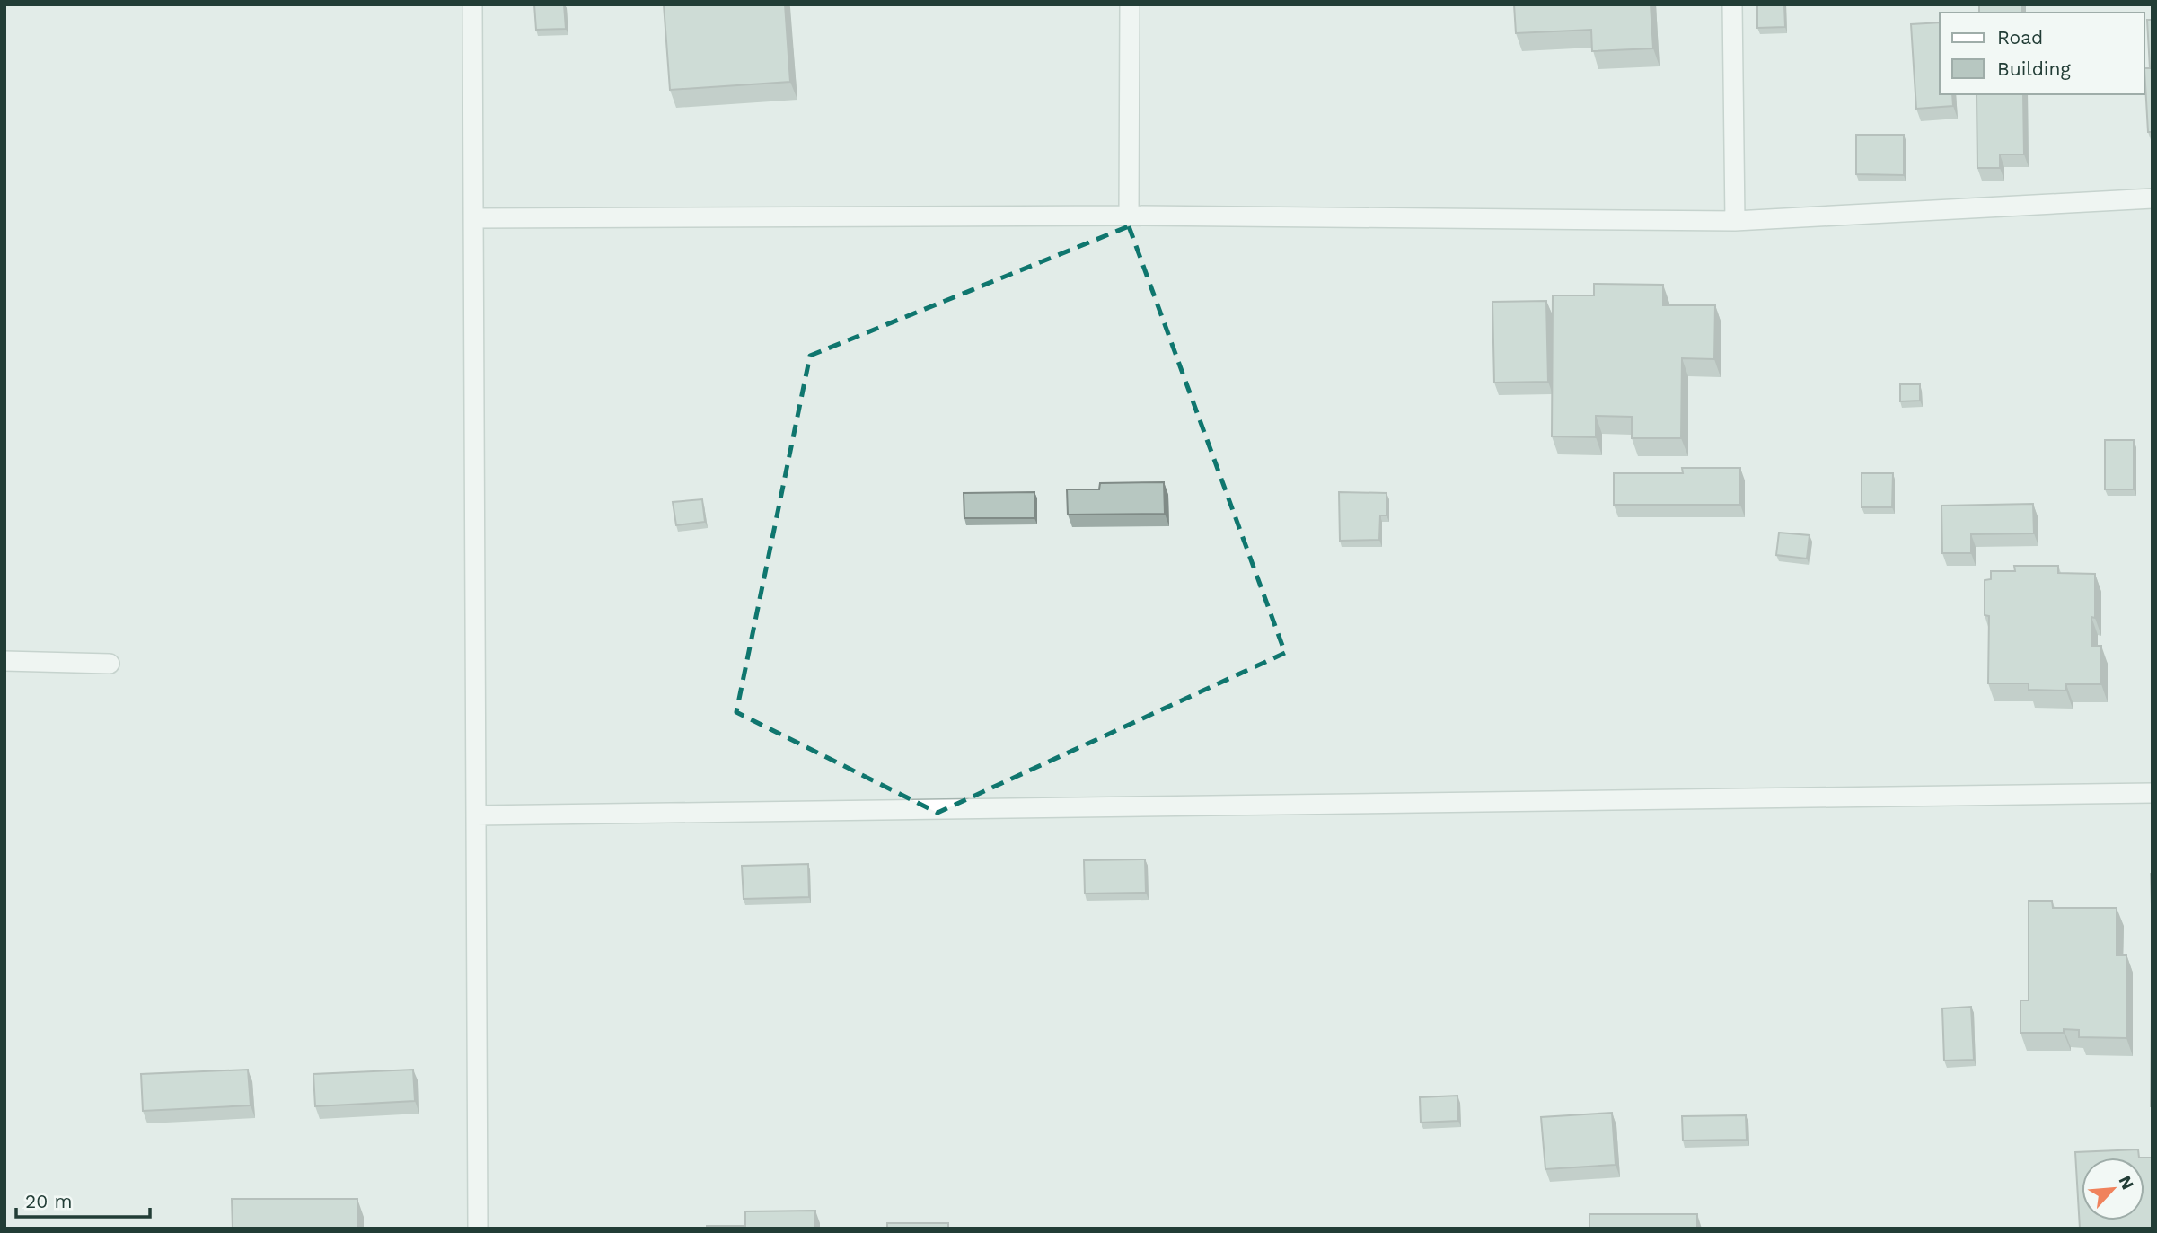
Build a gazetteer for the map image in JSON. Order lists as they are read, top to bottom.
{
  "legend": ["Road", "Building"],
  "scale_bar": "20 m",
  "north": "top right"
}
